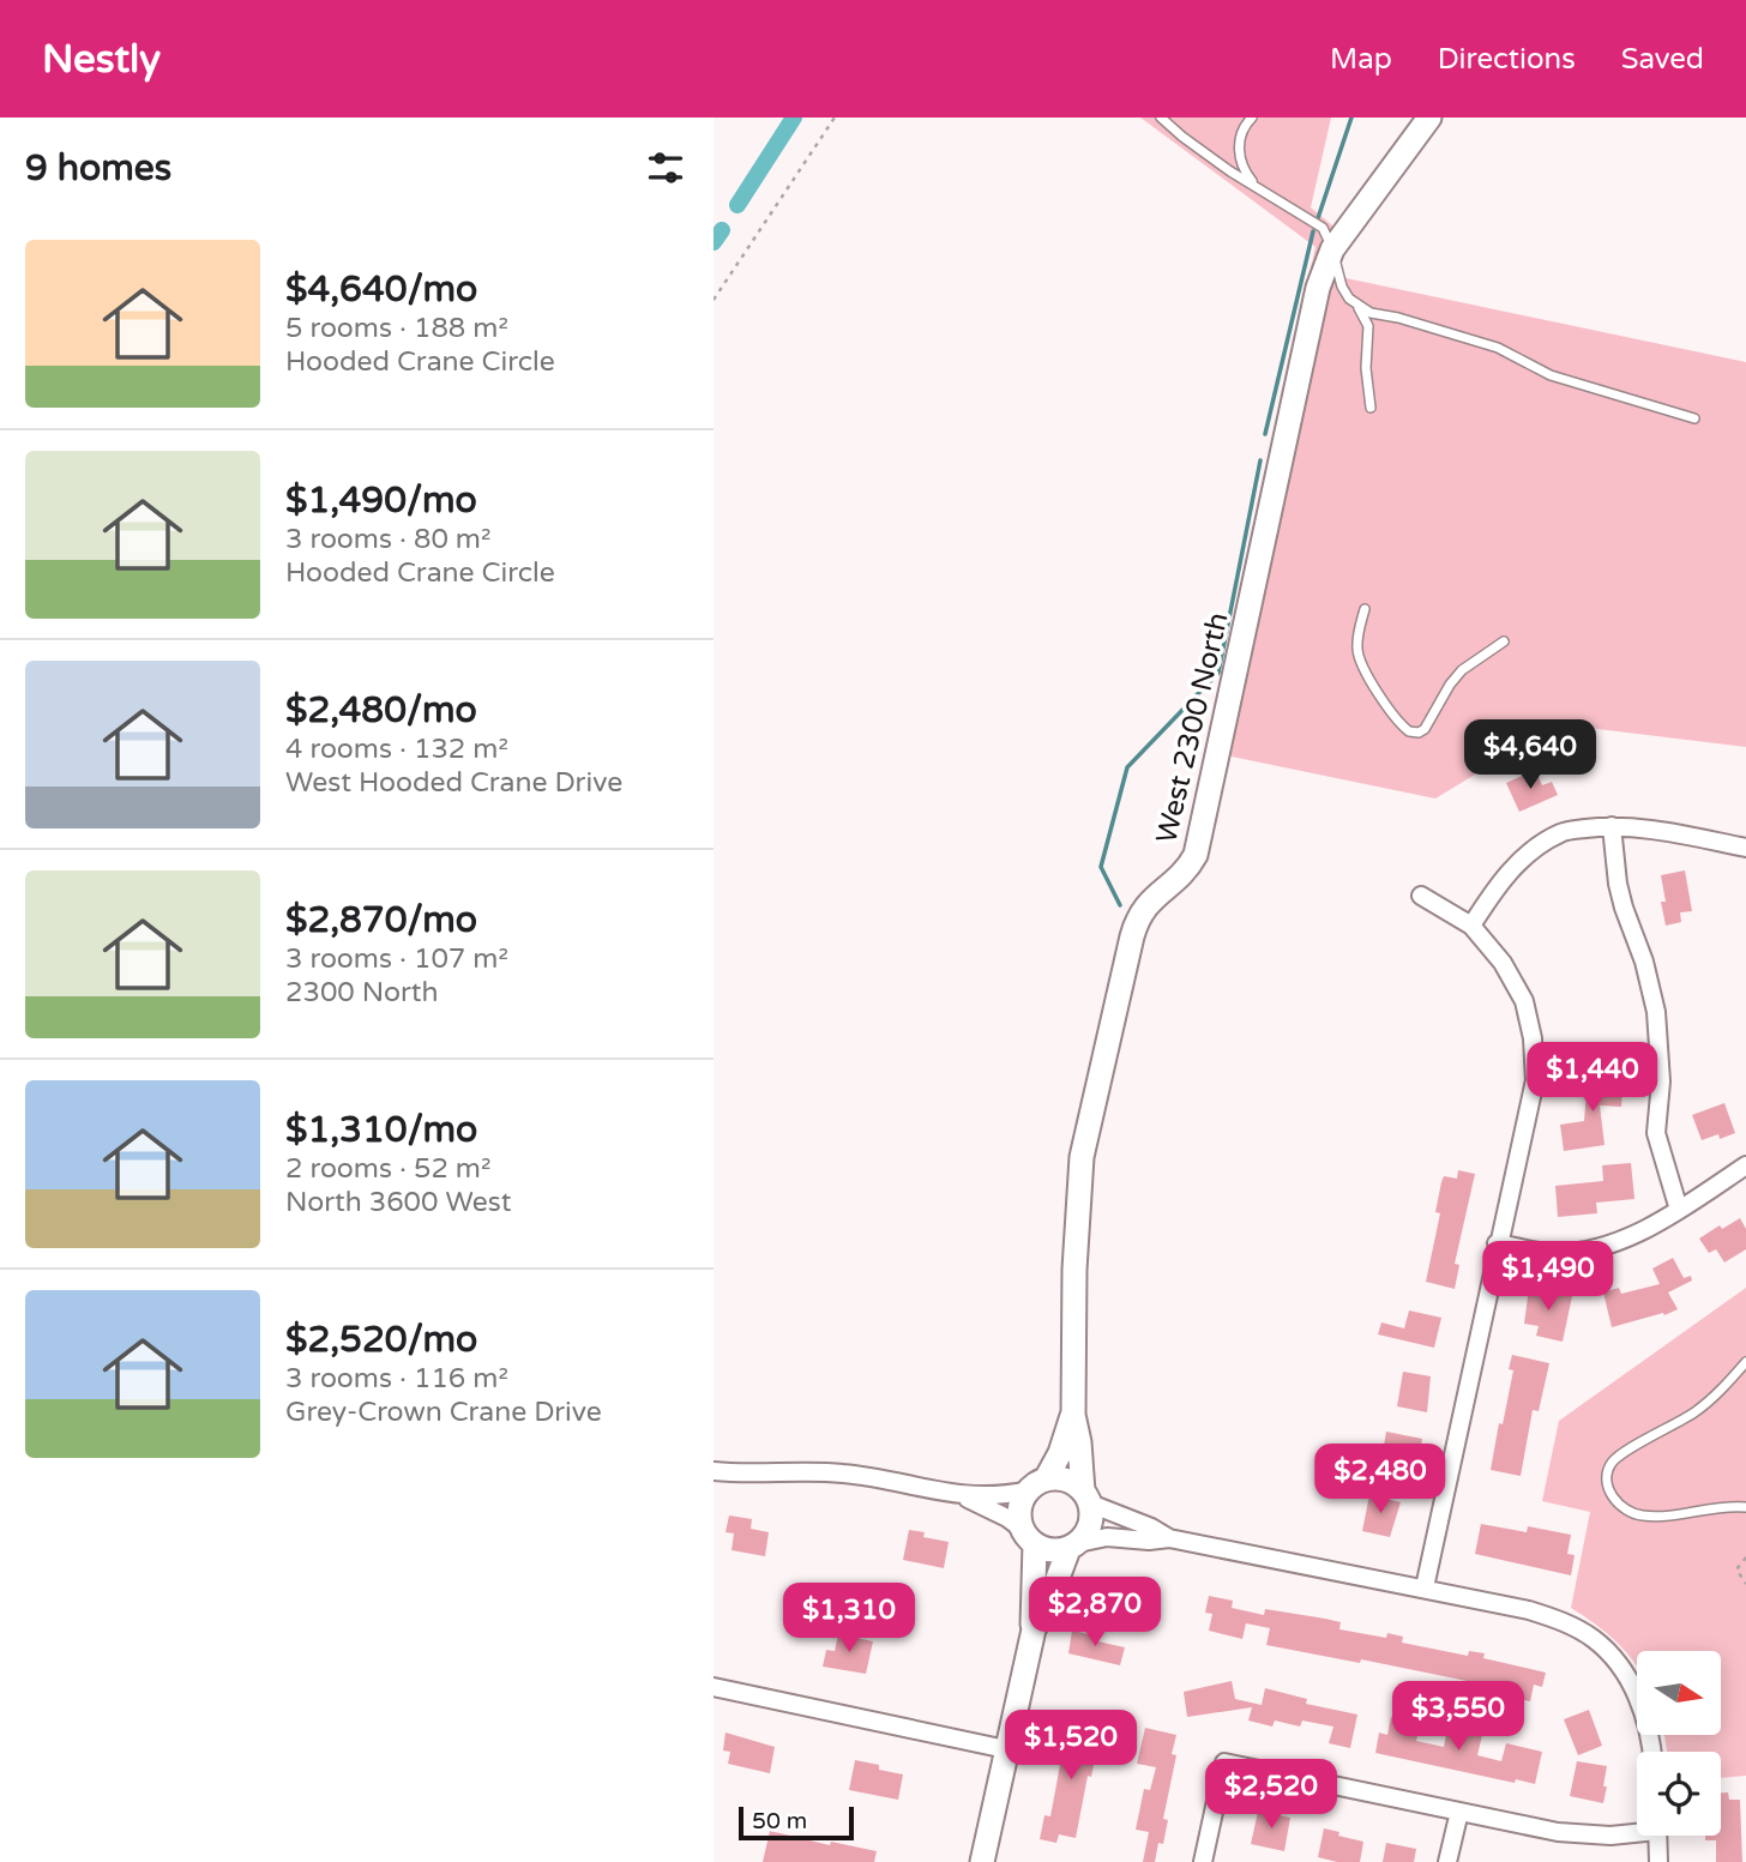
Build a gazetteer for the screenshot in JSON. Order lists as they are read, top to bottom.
{
  "streets": {
    "street": ["West 2300 North"]
  },
  "scale_bar": "50 m",
  "north": "right",
  "page": {
    "header": "Nestly",
    "nav": ["Map", "Directions", "Saved"],
    "heading": "9 homes",
    "list": [
      {
        "name": "$4,640/mo",
        "note": "5 rooms · 188 m² · Hooded Crane Circle"
      },
      {
        "name": "$1,490/mo",
        "note": "3 rooms · 80 m² · Hooded Crane Circle"
      },
      {
        "name": "$2,480/mo",
        "note": "4 rooms · 132 m² · West Hooded Crane Drive"
      },
      {
        "name": "$2,870/mo",
        "note": "3 rooms · 107 m² · 2300 North"
      },
      {
        "name": "$1,310/mo",
        "note": "2 rooms · 52 m² · North 3600 West"
      },
      {
        "name": "$2,520/mo",
        "note": "3 rooms · 116 m² · Grey-Crown Crane Drive"
      }
    ],
    "price": [
      "$4,640",
      "$1,440",
      "$1,490",
      "$2,480",
      "$2,870",
      "$1,310",
      "$3,550",
      "$1,520",
      "$2,520"
    ],
    "scale": "50 m"
  }
}
